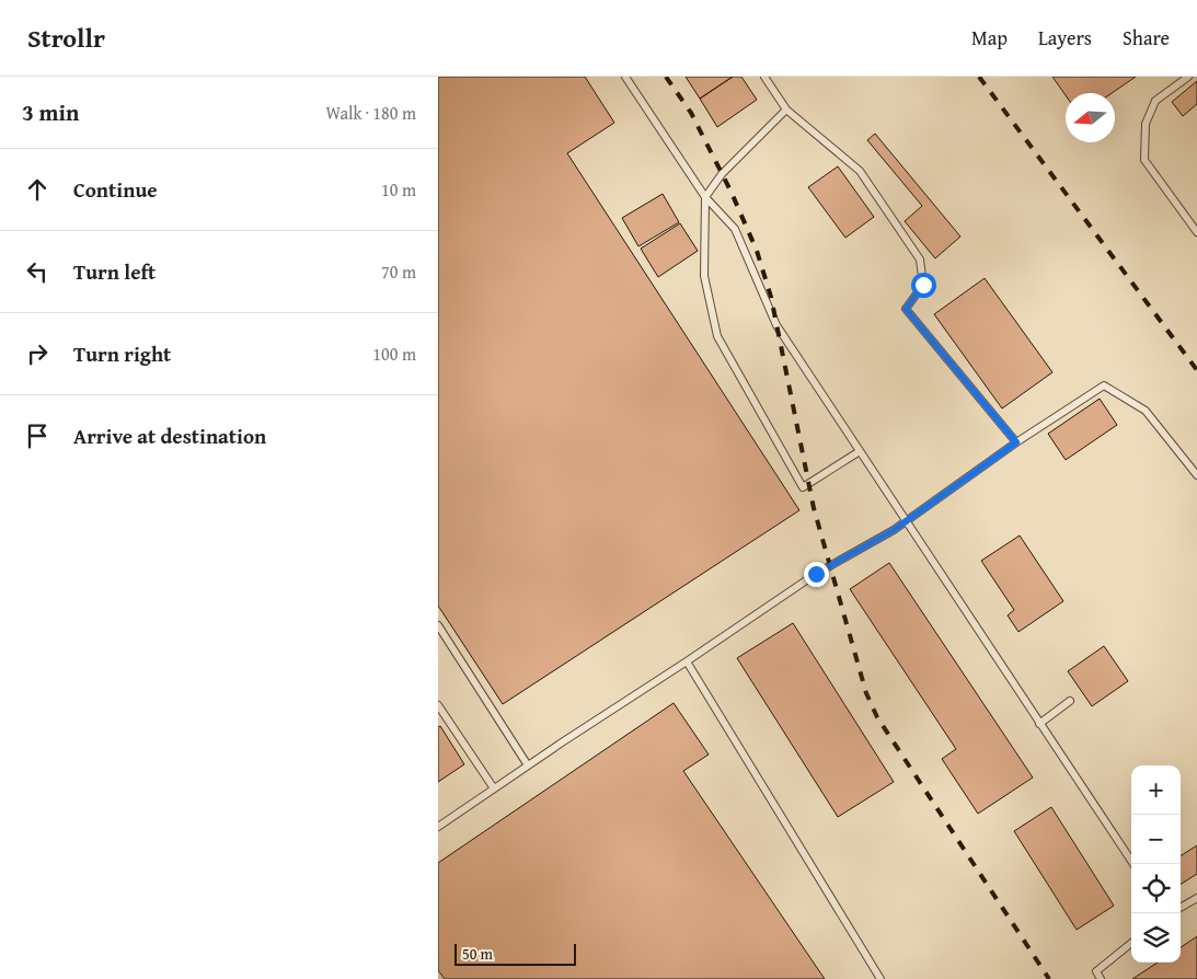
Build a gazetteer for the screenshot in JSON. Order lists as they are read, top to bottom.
{
  "scale_bar": "50 m",
  "north": "left",
  "page": {
    "header": "Strollr",
    "nav": ["Map", "Layers", "Share"],
    "heading": ["3 min", "Walk · 180 m"],
    "list": [
      ["Continue", "10 m"],
      ["Turn left", "70 m"],
      ["Turn right", "100 m"],
      "Arrive at destination"
    ],
    "map_buttons": ["+", "−"],
    "scale": "50 m"
  }
}
